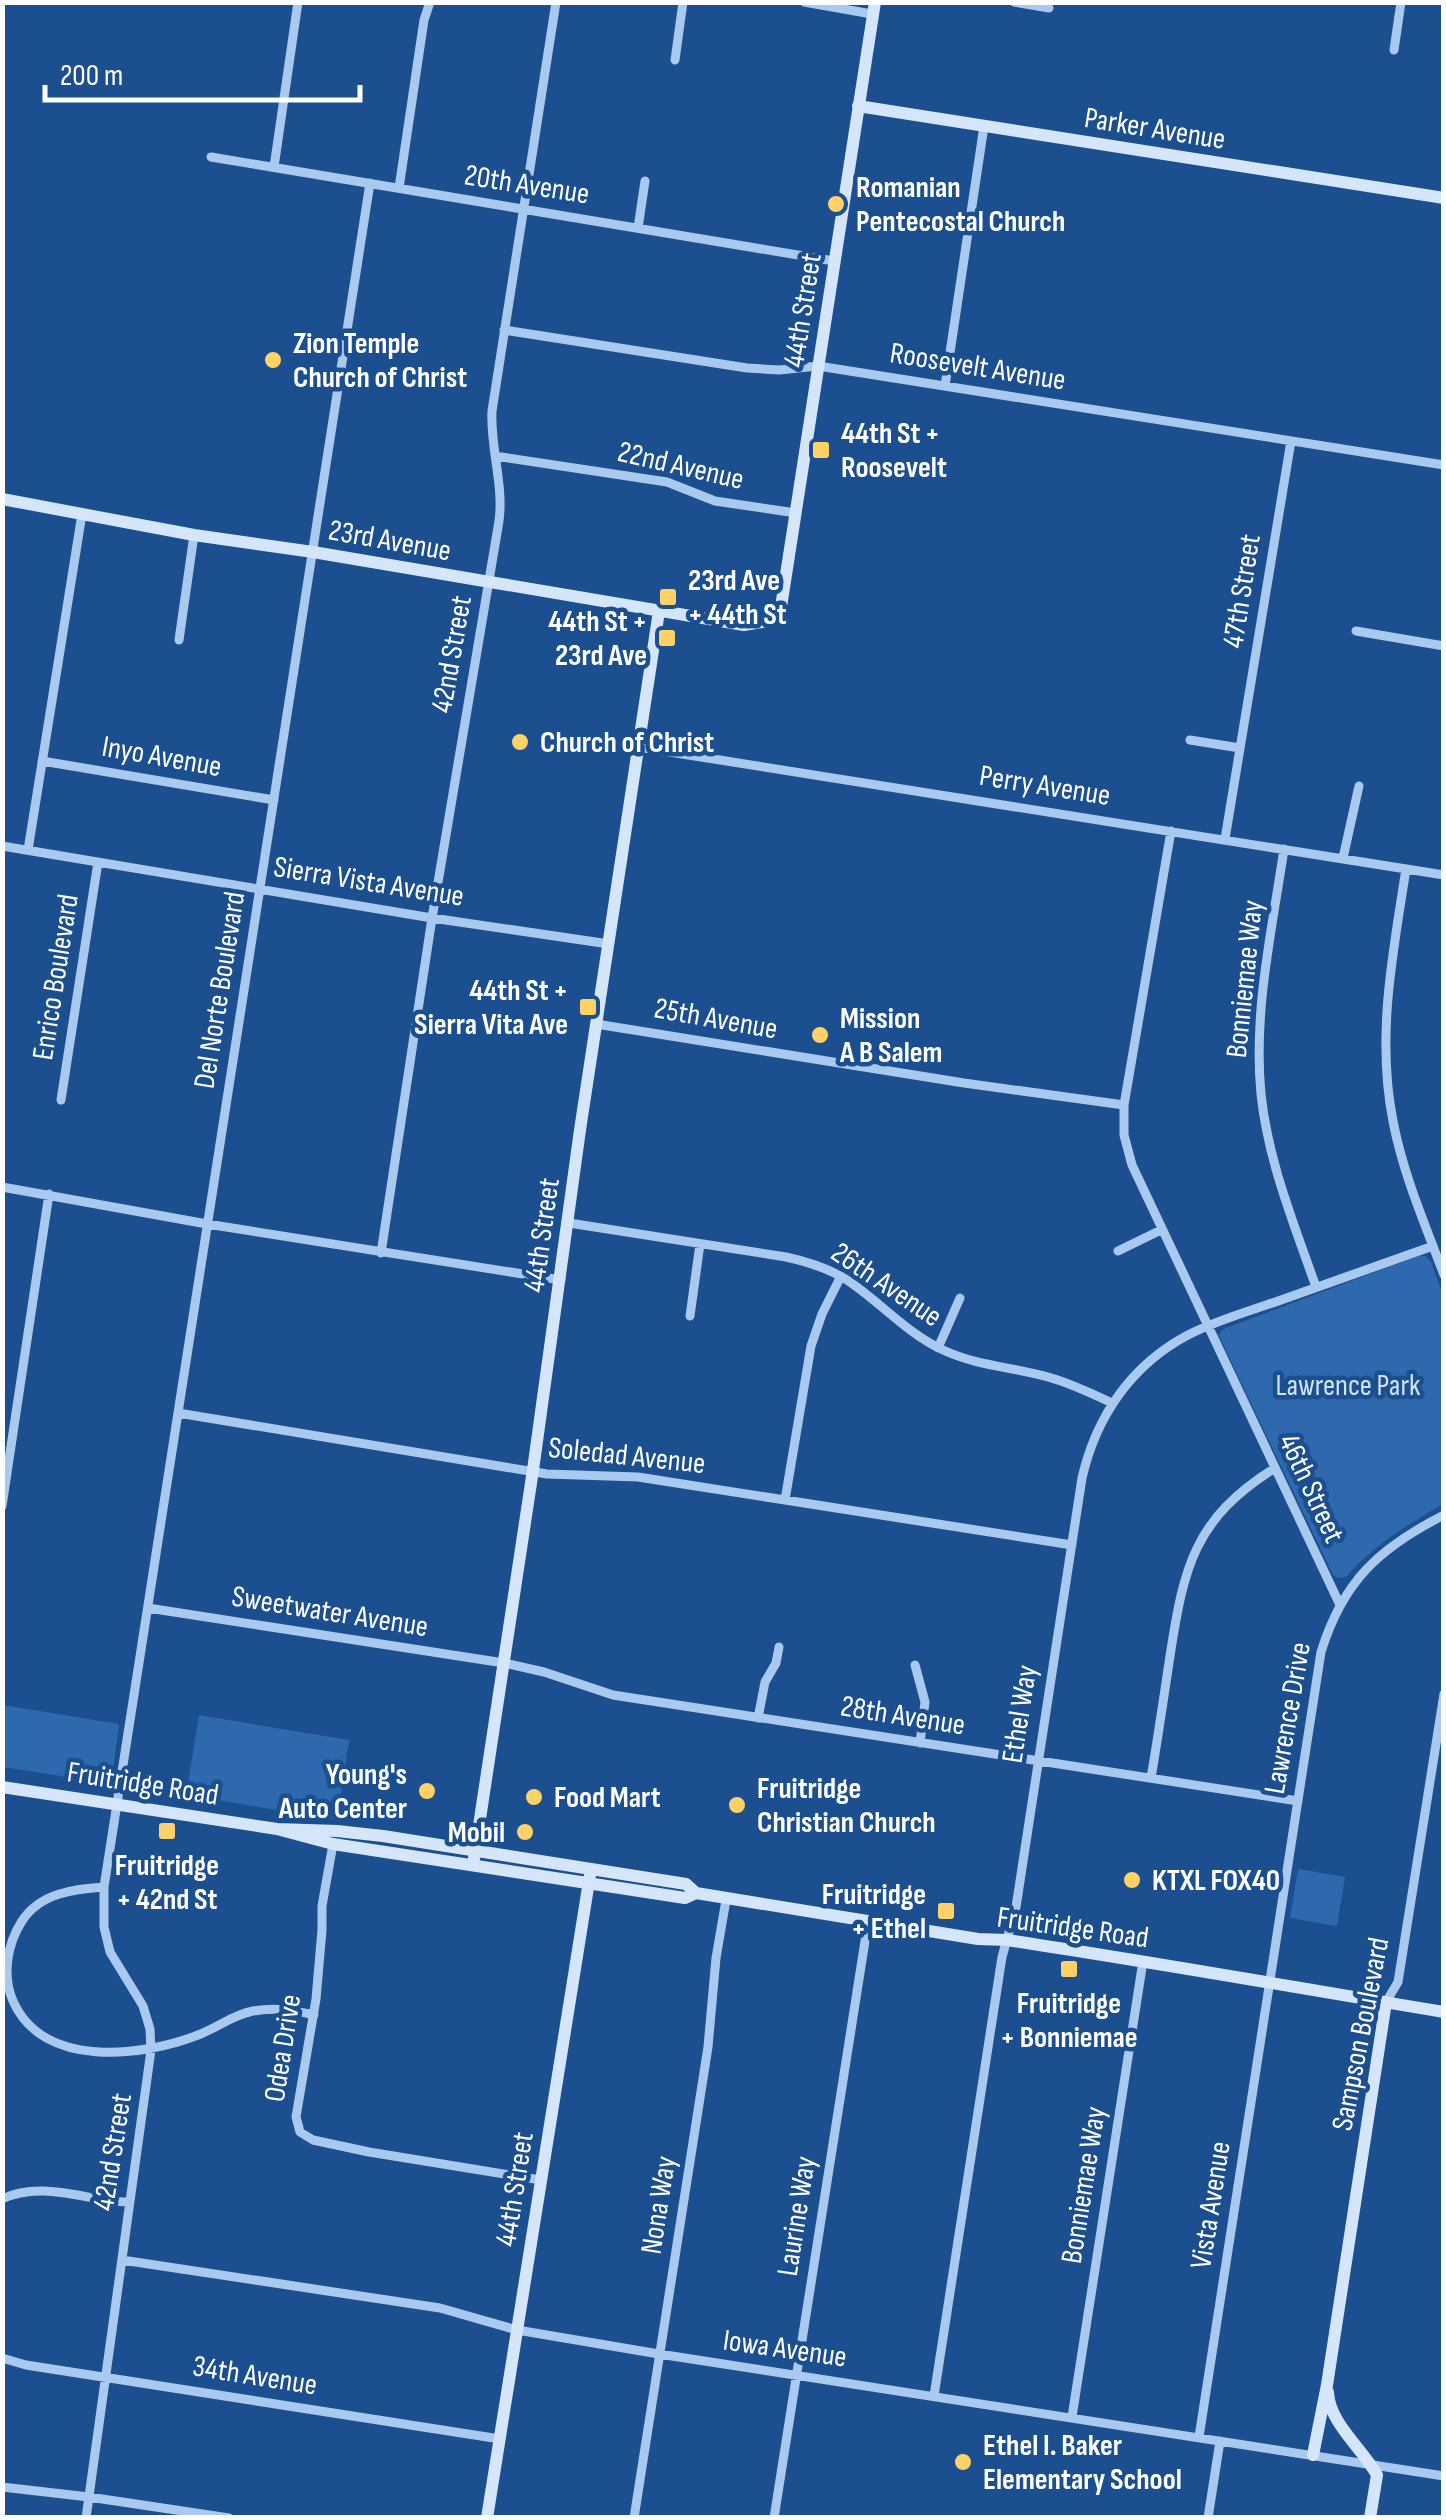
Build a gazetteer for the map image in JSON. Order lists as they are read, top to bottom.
{
  "streets": {
    "street": [
      "Parker Avenue",
      "20th Avenue",
      "44th Street",
      "Roosevelt Avenue",
      "22nd Avenue",
      "23rd Avenue",
      "47th Street",
      "42nd Street",
      "Inyo Avenue",
      "Perry Avenue",
      "Sierra Vista Avenue",
      "Enrico Boulevard",
      "Bonniemae Way",
      "Del Norte Boulevard",
      "25th Avenue",
      "26th Avenue",
      "Soledad Avenue",
      "46th Street",
      "Sweetwater Avenue",
      "Ethel Way",
      "28th Avenue",
      "Lawrence Drive",
      "Fruitridge Road",
      "Sampson Boulevard",
      "Odea Drive",
      "Nona Way",
      "Vista Avenue",
      "Laurine Way",
      "Iowa Avenue",
      "34th Avenue"
    ]
  },
  "crossings": [
    ["Parker Avenue", "44th Street"],
    ["20th Avenue", "44th Street"],
    ["20th Avenue", "42nd Street"],
    ["20th Avenue", "Del Norte Boulevard"],
    ["44th Street", "Roosevelt Avenue"],
    ["44th Street", "22nd Avenue"],
    ["44th Street", "23rd Avenue"],
    ["44th Street", "Perry Avenue"],
    ["44th Street", "Sierra Vista Avenue"],
    ["44th Street", "25th Avenue"],
    ["44th Street", "26th Avenue"],
    ["44th Street", "Soledad Avenue"],
    ["44th Street", "Sweetwater Avenue"],
    ["44th Street", "28th Avenue"],
    ["44th Street", "Fruitridge Road"],
    ["44th Street", "Odea Drive"],
    ["44th Street", "Iowa Avenue"],
    ["44th Street", "34th Avenue"],
    ["Roosevelt Avenue", "47th Street"],
    ["Roosevelt Avenue", "42nd Street"],
    ["22nd Avenue", "42nd Street"],
    ["23rd Avenue", "42nd Street"],
    ["23rd Avenue", "Del Norte Boulevard"],
    ["47th Street", "Perry Avenue"],
    ["42nd Street", "Sierra Vista Avenue"],
    ["42nd Street", "Del Norte Boulevard"],
    ["42nd Street", "Fruitridge Road"],
    ["42nd Street", "Iowa Avenue"],
    ["42nd Street", "34th Avenue"],
    ["Inyo Avenue", "Del Norte Boulevard"],
    ["Perry Avenue", "Bonniemae Way"],
    ["Perry Avenue", "46th Street"],
    ["Sierra Vista Avenue", "Enrico Boulevard"],
    ["Sierra Vista Avenue", "Del Norte Boulevard"],
    ["Bonniemae Way", "Ethel Way"],
    ["Bonniemae Way", "Fruitridge Road"],
    ["Bonniemae Way", "Iowa Avenue"],
    ["Del Norte Boulevard", "Soledad Avenue"],
    ["Del Norte Boulevard", "Sweetwater Avenue"],
    ["Del Norte Boulevard", "Fruitridge Road"],
    ["25th Avenue", "46th Street"],
    ["26th Avenue", "Ethel Way"],
    ["Soledad Avenue", "Ethel Way"],
    ["46th Street", "Ethel Way"],
    ["46th Street", "Lawrence Drive"],
    ["Sweetwater Avenue", "28th Avenue"],
    ["Ethel Way", "28th Avenue"],
    ["Ethel Way", "Fruitridge Road"],
    ["Ethel Way", "Iowa Avenue"],
    ["28th Avenue", "Lawrence Drive"],
    ["Lawrence Drive", "Fruitridge Road"],
    ["Lawrence Drive", "Vista Avenue"],
    ["Fruitridge Road", "Sampson Boulevard"],
    ["Fruitridge Road", "Odea Drive"],
    ["Fruitridge Road", "Nona Way"],
    ["Fruitridge Road", "Vista Avenue"],
    ["Fruitridge Road", "Laurine Way"],
    ["Sampson Boulevard", "Iowa Avenue"],
    ["Nona Way", "Iowa Avenue"],
    ["Vista Avenue", "Iowa Avenue"],
    ["Laurine Way", "Iowa Avenue"]
  ],
  "parks": ["Lawrence Park"],
  "places": {
    "other": [
      "Romanian Pentecostal Church",
      "Zion Temple Church of Christ",
      "Church of Christ",
      "Mission A B Salem",
      "Young's Auto Center",
      "Food Mart",
      "Fruitridge Christian Church",
      "Mobil",
      "KTXL FOX40",
      "Ethel I. Baker Elementary School"
    ],
    "transit": [
      "44th St + Roosevelt",
      "23rd Ave + 44th St",
      "44th St + 23rd Ave",
      "44th St + Sierra Vita Ave",
      "Fruitridge + 42nd St",
      "Fruitridge + Ethel",
      "Fruitridge + Bonniemae"
    ]
  },
  "scale_bar": "200 m"
}
